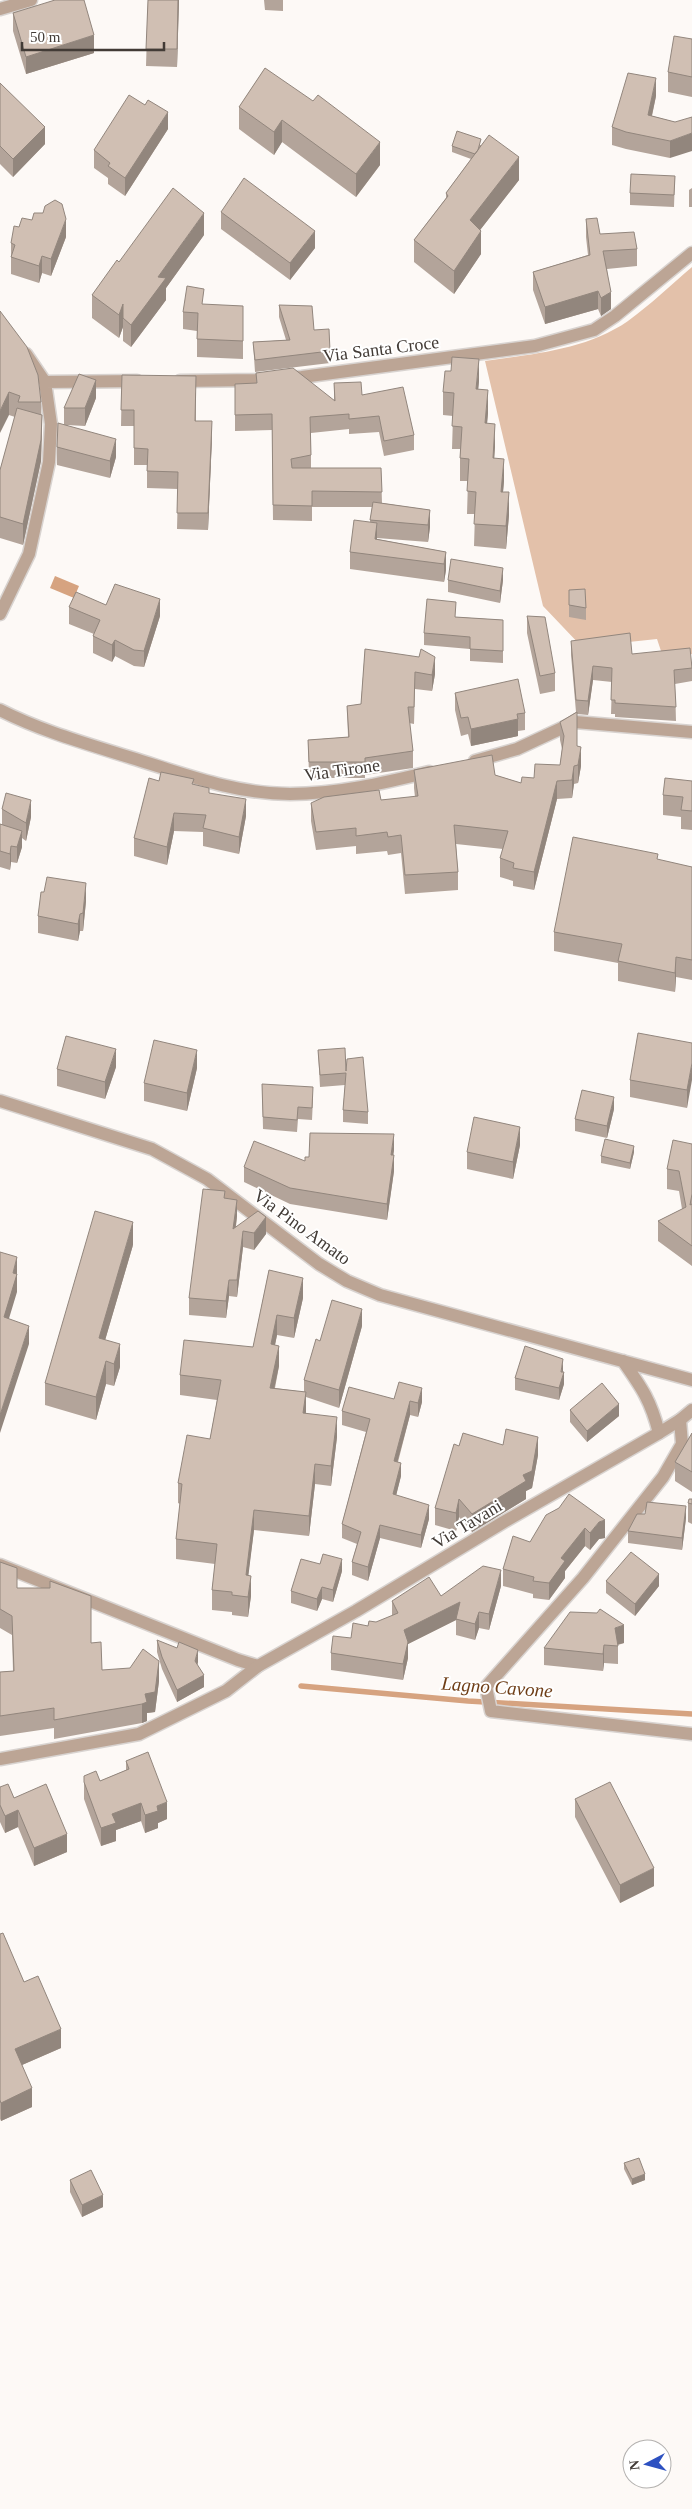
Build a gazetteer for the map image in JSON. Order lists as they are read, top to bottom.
{
  "streets": {
    "street": [
      "Via Santa Croce",
      "Via Tirone",
      "Via Pino Amato",
      "Via Tavani"
    ]
  },
  "water": ["Lagno Cavone"],
  "scale_bar": "50 m",
  "north": "left"
}
